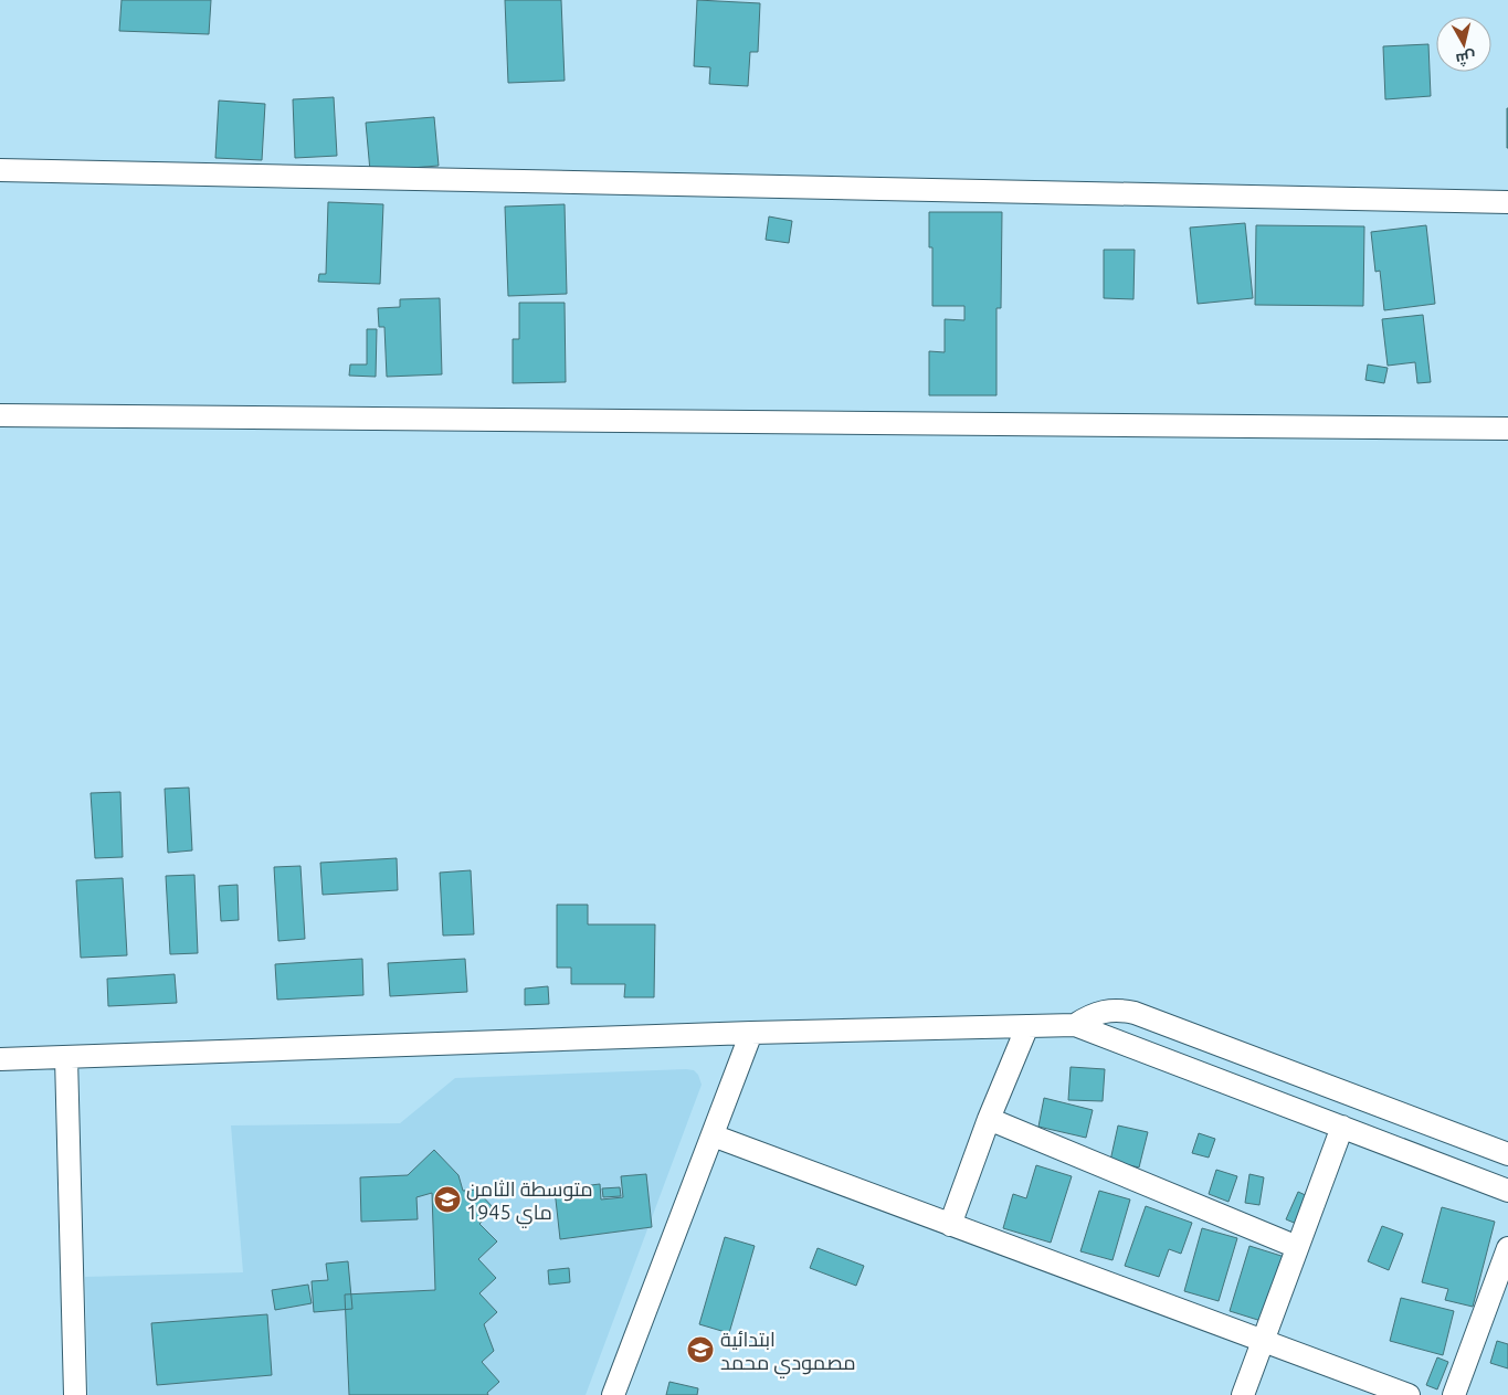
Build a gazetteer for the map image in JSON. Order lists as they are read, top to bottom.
{
  "places": {
    "school or university": ["متوسطة الثامن ماي 1945", "ابتدائية مصمودي محمد"]
  },
  "north": "bottom"
}
